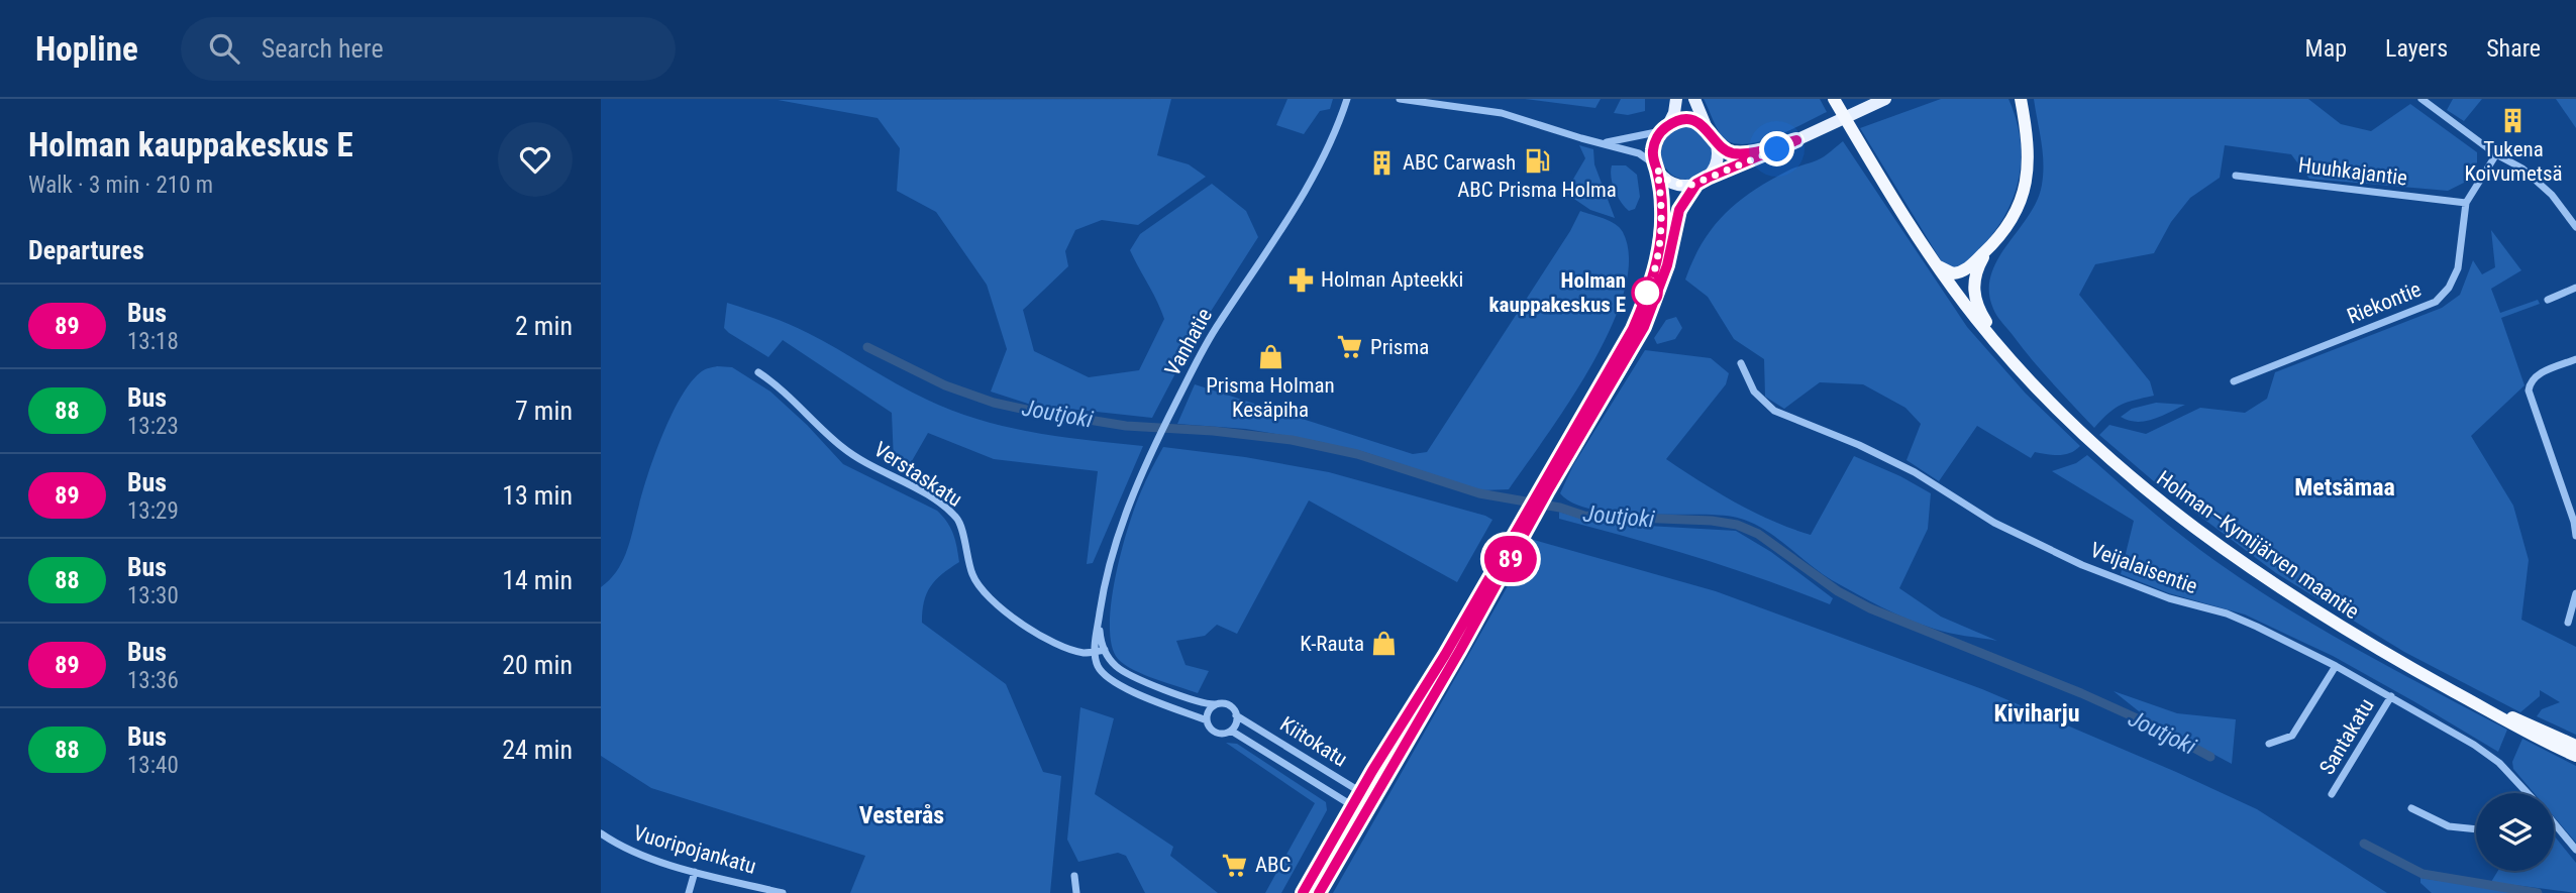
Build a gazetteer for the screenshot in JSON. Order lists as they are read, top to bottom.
{
  "streets": {
    "highway": ["Holman–Kymijärven maantie"],
    "street": [
      "Huuhkajantie",
      "Riekontie",
      "Vanhatie",
      "Verstaskatu",
      "Veijalaisentie",
      "Santakatu",
      "Kiitokatu",
      "Vuoripojankatu"
    ]
  },
  "crossings": [
    ["Huuhkajantie", "Riekontie"],
    ["Vanhatie", "Verstaskatu"],
    ["Veijalaisentie", "Santakatu"]
  ],
  "districts": ["Metsämaa", "Kiviharju", "Vesterås"],
  "water": ["Joutjoki"],
  "places": {
    "building": ["Tukena Koivumetsä", "ABC Carwash"],
    "fuel station": ["ABC Prisma Holma"],
    "pharmacy": ["Holman Apteekki"],
    "other": ["Holman kauppakeskus E"],
    "supermarket": ["Prisma", "ABC"],
    "shop": ["Prisma Holman Kesäpiha", "K-Rauta"]
  },
  "lines": ["bus line 89"],
  "page": {
    "header": "Hopline",
    "search": "Search here",
    "nav": ["Map", "Layers", "Share"],
    "heading": [
      ["Holman kauppakeskus E", "Walk · 3 min · 210 m"],
      "Departures"
    ],
    "on_map": "89",
    "list": [
      {
        "mark": "89",
        "name": "Bus",
        "note": "13:18",
        "value": "2 min"
      },
      {
        "mark": "88",
        "name": "Bus",
        "note": "13:23",
        "value": "7 min"
      },
      {
        "mark": "89",
        "name": "Bus",
        "note": "13:29",
        "value": "13 min"
      },
      {
        "mark": "88",
        "name": "Bus",
        "note": "13:30",
        "value": "14 min"
      },
      {
        "mark": "89",
        "name": "Bus",
        "note": "13:36",
        "value": "20 min"
      },
      {
        "mark": "88",
        "name": "Bus",
        "note": "13:40",
        "value": "24 min"
      }
    ]
  }
}
